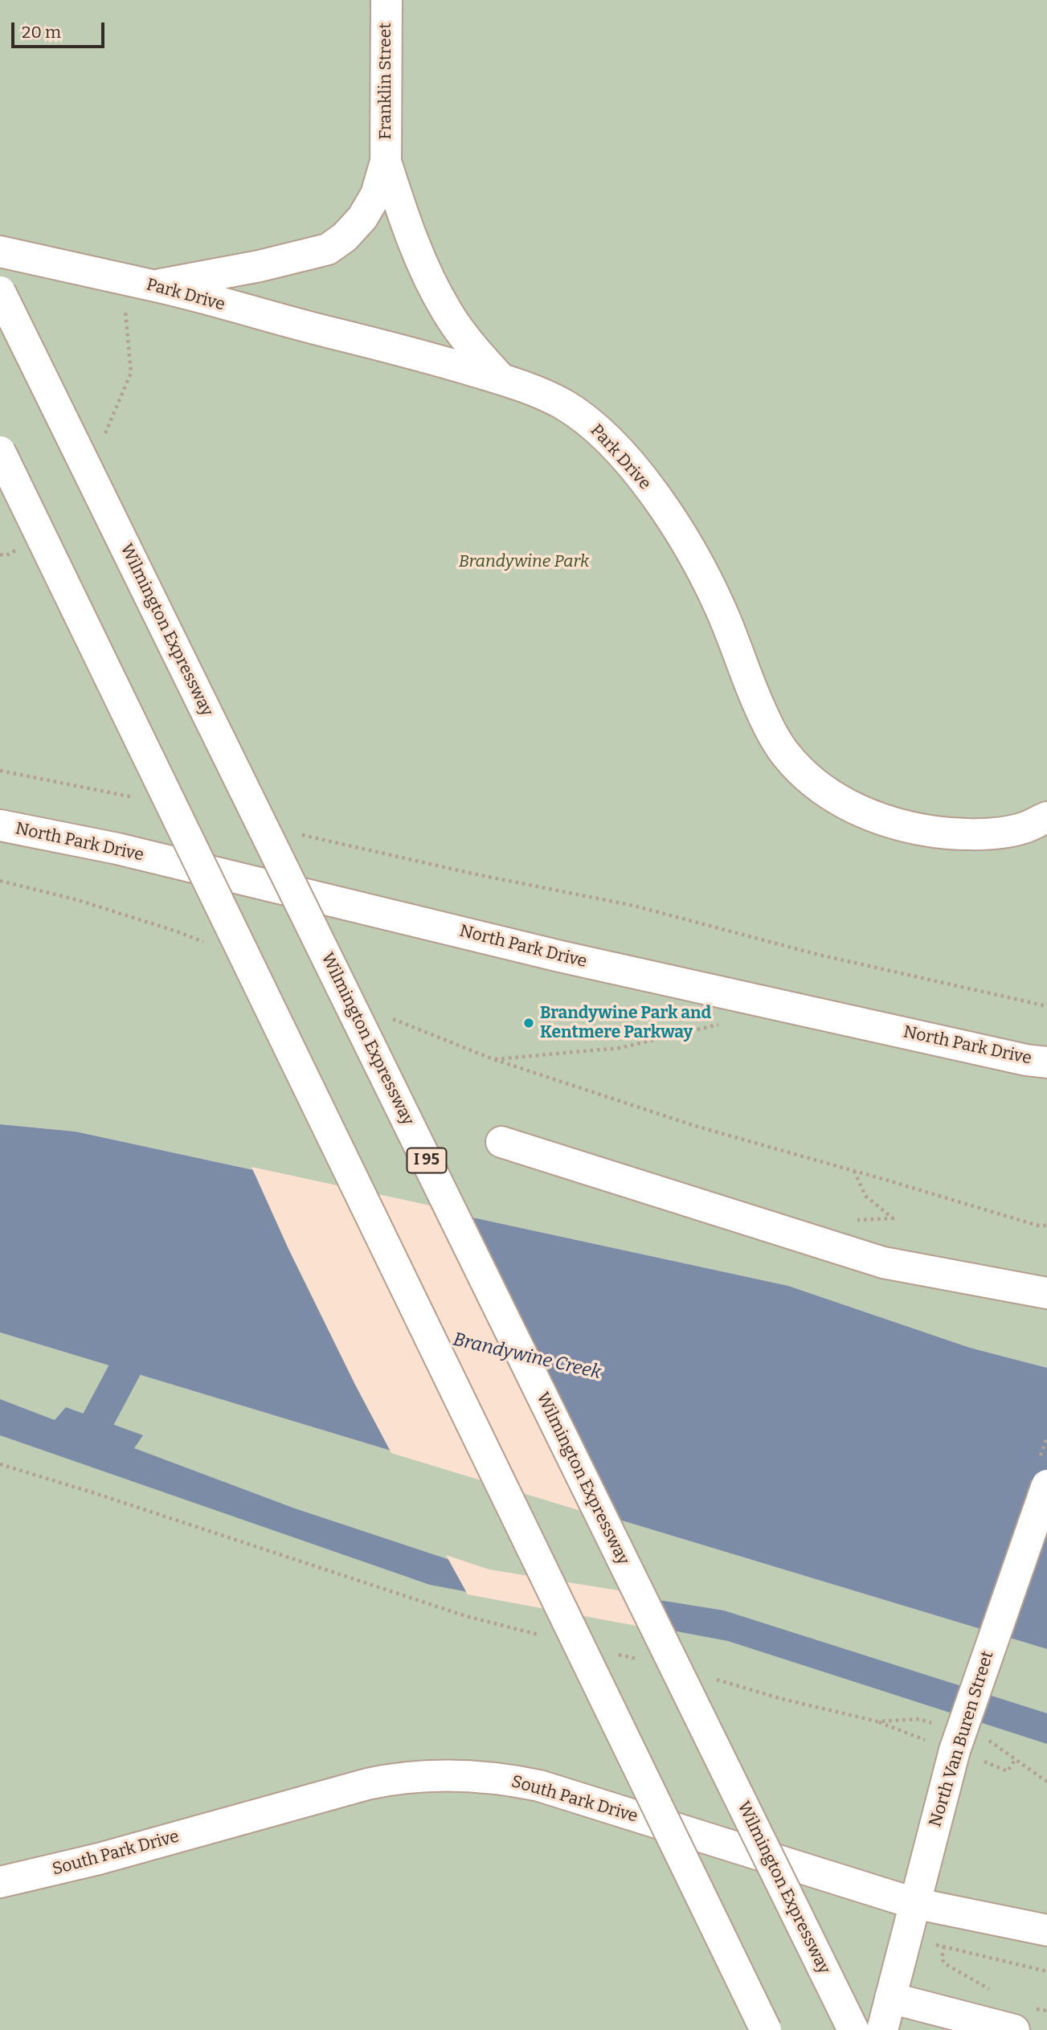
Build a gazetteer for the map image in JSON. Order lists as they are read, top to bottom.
{
  "streets": {
    "main road": [
      "Franklin Street",
      "Park Drive",
      "Wilmington Expressway",
      "North Park Drive",
      "I 95",
      "North Van Buren Street",
      "South Park Drive"
    ]
  },
  "crossings": [
    ["Franklin Street", "Park Drive"],
    ["North Van Buren Street", "South Park Drive"]
  ],
  "water": ["Brandywine Creek"],
  "parks": ["Brandywine Park"],
  "places": ["Brandywine Park and Kentmere Parkway"],
  "scale_bar": "20 m"
}
